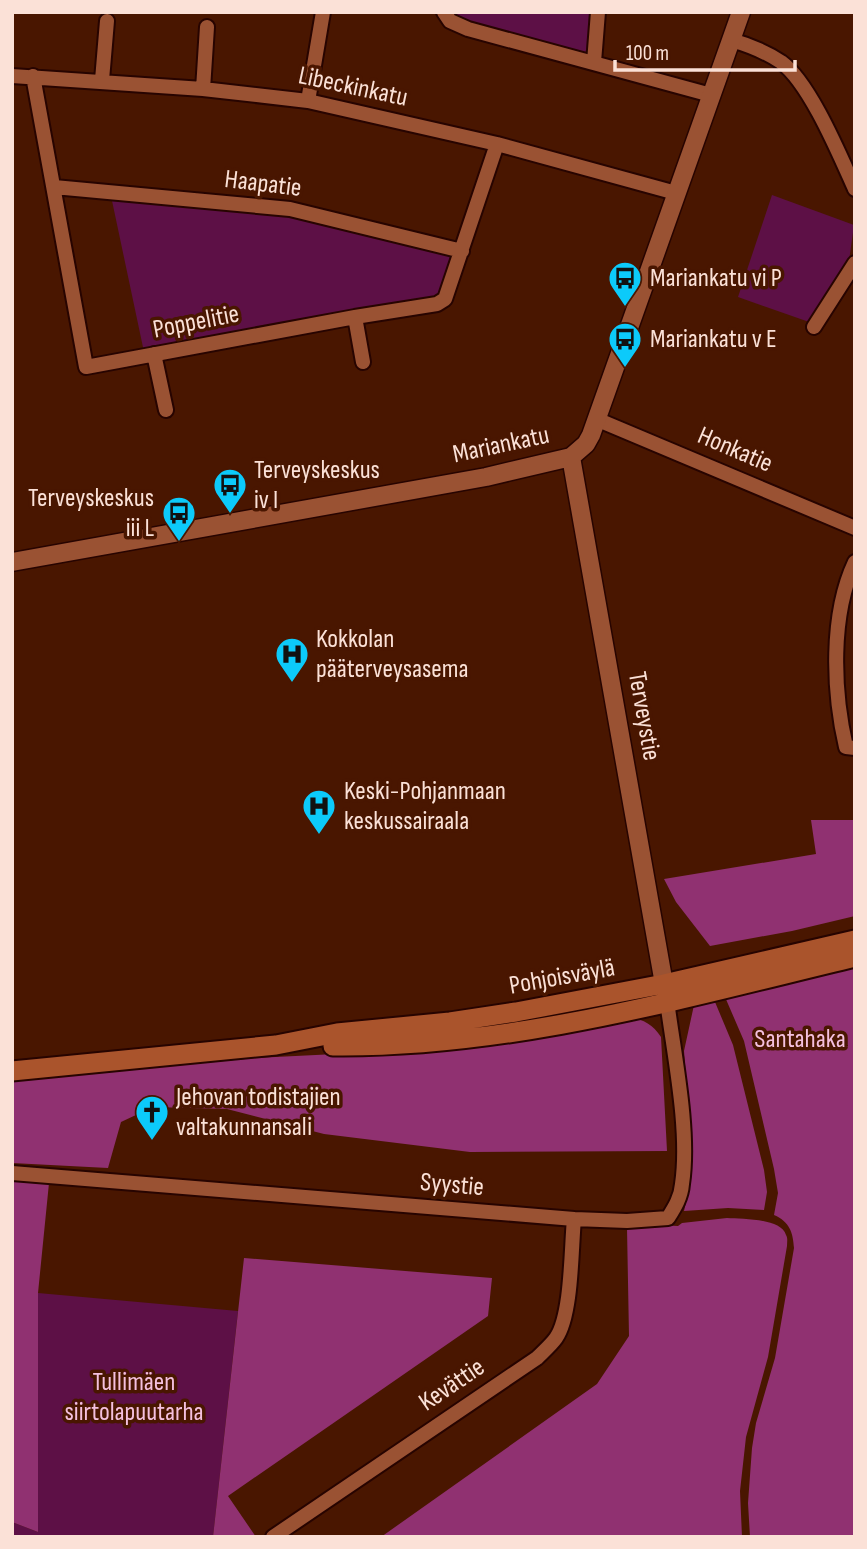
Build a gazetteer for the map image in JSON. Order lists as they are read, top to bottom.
{
  "streets": {
    "main road": ["Pohjoisväylä"],
    "street": [
      "Libeckinkatu",
      "Haapatie",
      "Poppelitie",
      "Mariankatu",
      "Honkatie",
      "Terveystie",
      "Syystie",
      "Kevättie"
    ]
  },
  "crossings": [
    ["Libeckinkatu", "Poppelitie"],
    ["Libeckinkatu", "Mariankatu"],
    ["Haapatie", "Poppelitie"],
    ["Mariankatu", "Honkatie"],
    ["Mariankatu", "Terveystie"],
    ["Terveystie", "Pohjoisväylä"],
    ["Terveystie", "Syystie"],
    ["Pohjoisväylä", "Syystie"],
    ["Syystie", "Kevättie"]
  ],
  "parks": ["Santahaka", "Tullimäen siirtolapuutarha"],
  "places": {
    "bus stop": [
      "Mariankatu vi P",
      "Mariankatu v E",
      "Terveyskeskus iv I",
      "Terveyskeskus iii L"
    ],
    "hospital": ["Kokkolan pääterveysasema", "Keski-Pohjanmaan keskussairaala"],
    "church": ["Jehovan todistajien valtakunnansali"]
  },
  "scale_bar": "100 m"
}
